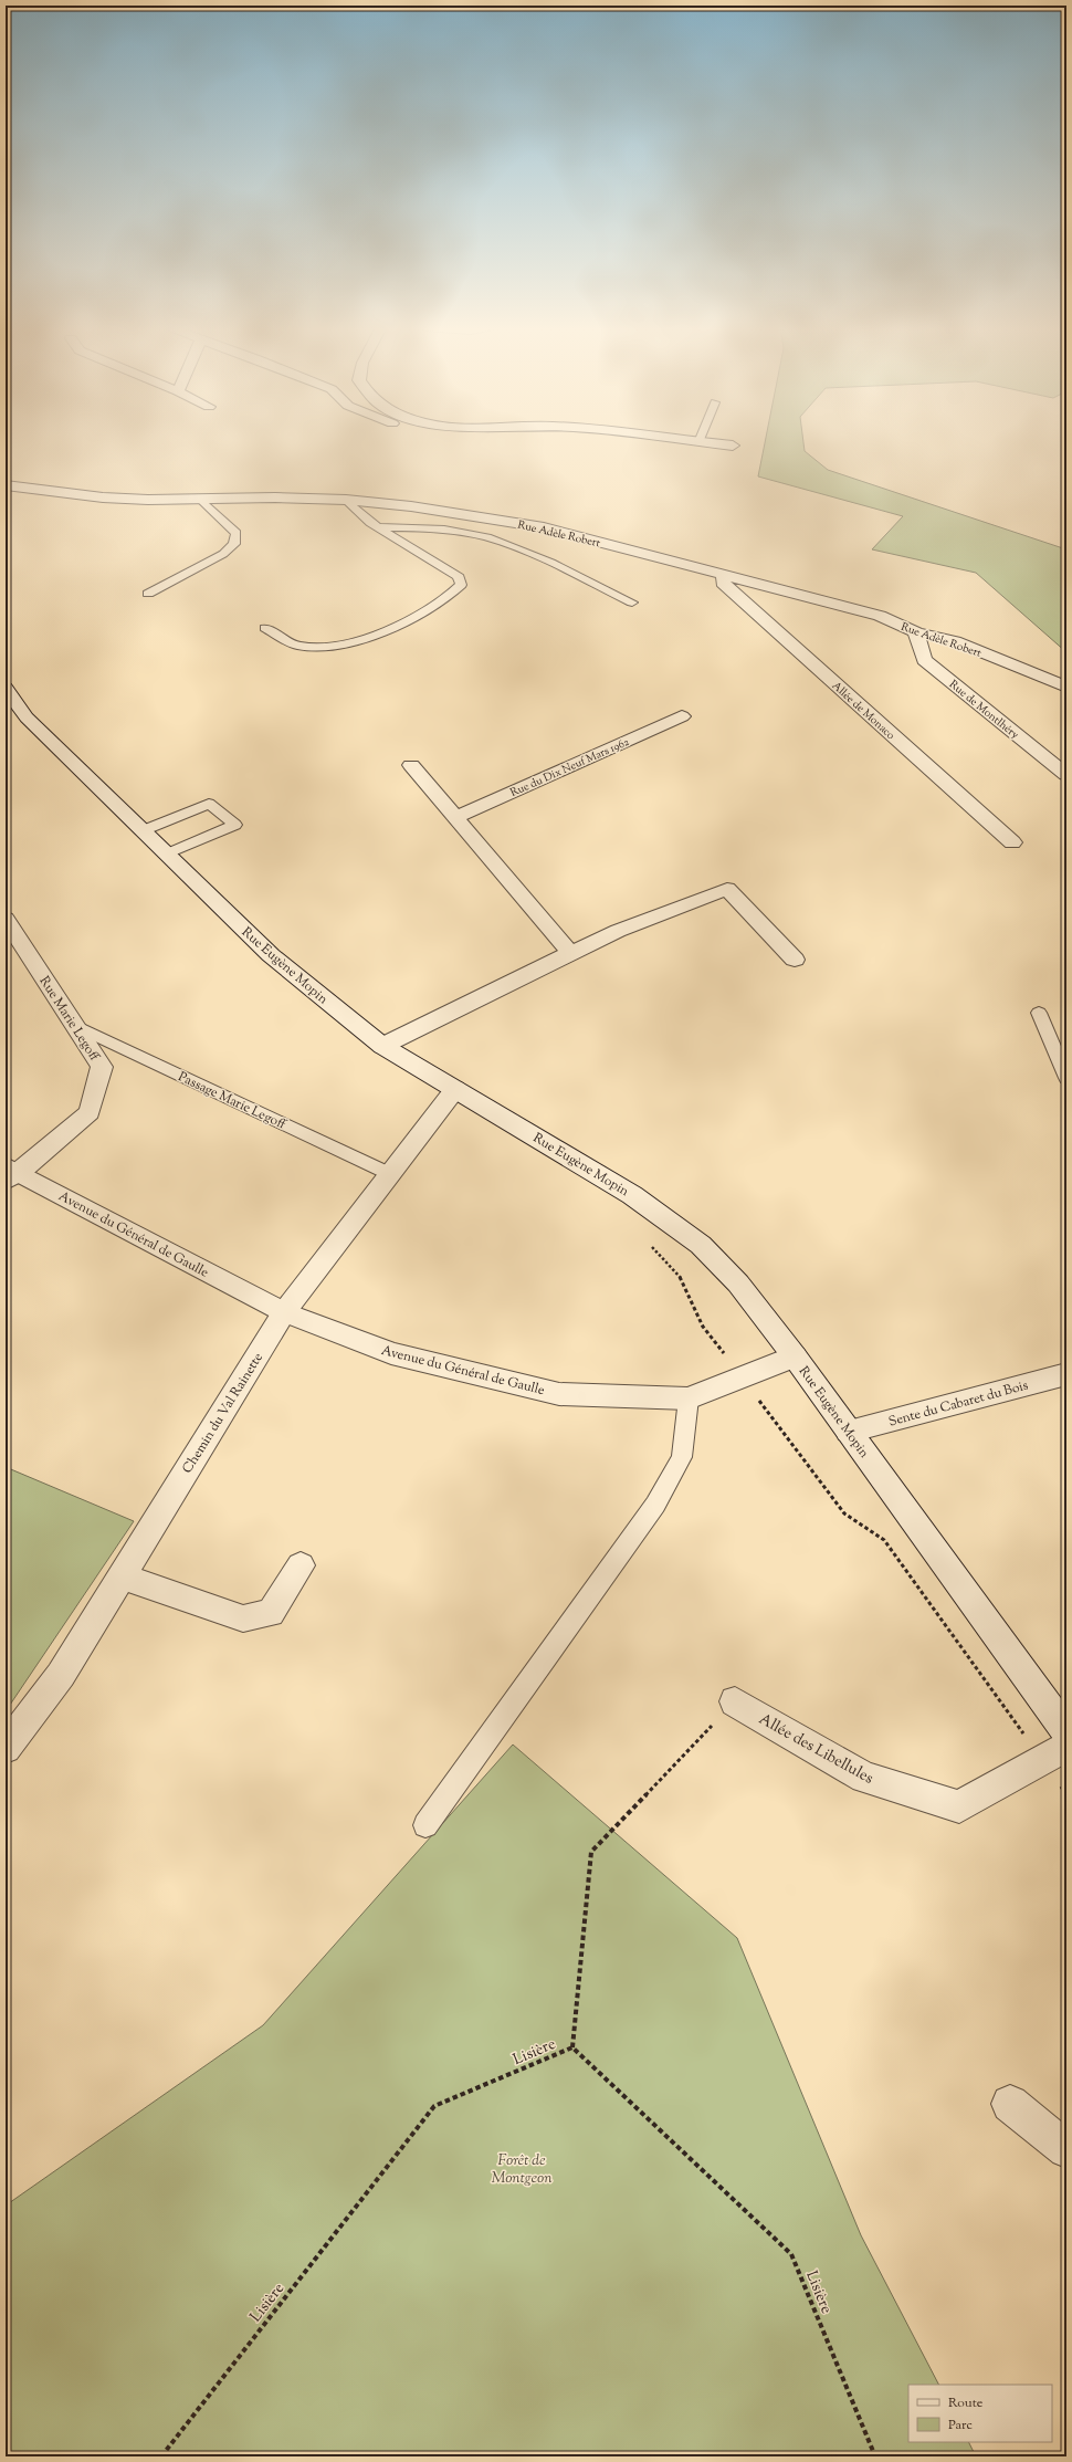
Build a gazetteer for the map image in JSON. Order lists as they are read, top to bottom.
{
  "streets": {
    "street": [
      "Rue Adèle Robert",
      "Rue de Montlhéry",
      "Allée de Monaco",
      "Rue du Dix Neuf Mars 1962",
      "Rue Eugène Mopin",
      "Rue Marie Legoff",
      "Avenue du Général de Gaulle",
      "Sente du Cabaret du Bois",
      "Chemin du Val Rainette",
      "Allée des Libellules"
    ],
    "lane": ["Passage Marie Legoff"],
    "path": ["Lisière"]
  },
  "crossings": [
    ["Rue Adèle Robert", "Rue de Montlhéry"],
    ["Rue Adèle Robert", "Allée de Monaco"],
    ["Rue Eugène Mopin", "Avenue du Général de Gaulle"],
    ["Rue Eugène Mopin", "Sente du Cabaret du Bois"],
    ["Rue Eugène Mopin", "Chemin du Val Rainette"],
    ["Rue Marie Legoff", "Passage Marie Legoff"],
    ["Rue Marie Legoff", "Avenue du Général de Gaulle"],
    ["Passage Marie Legoff", "Chemin du Val Rainette"],
    ["Avenue du Général de Gaulle", "Chemin du Val Rainette"]
  ],
  "parks": ["Forêt de Montgeon"],
  "legend": ["Route", "Parc"]
}
